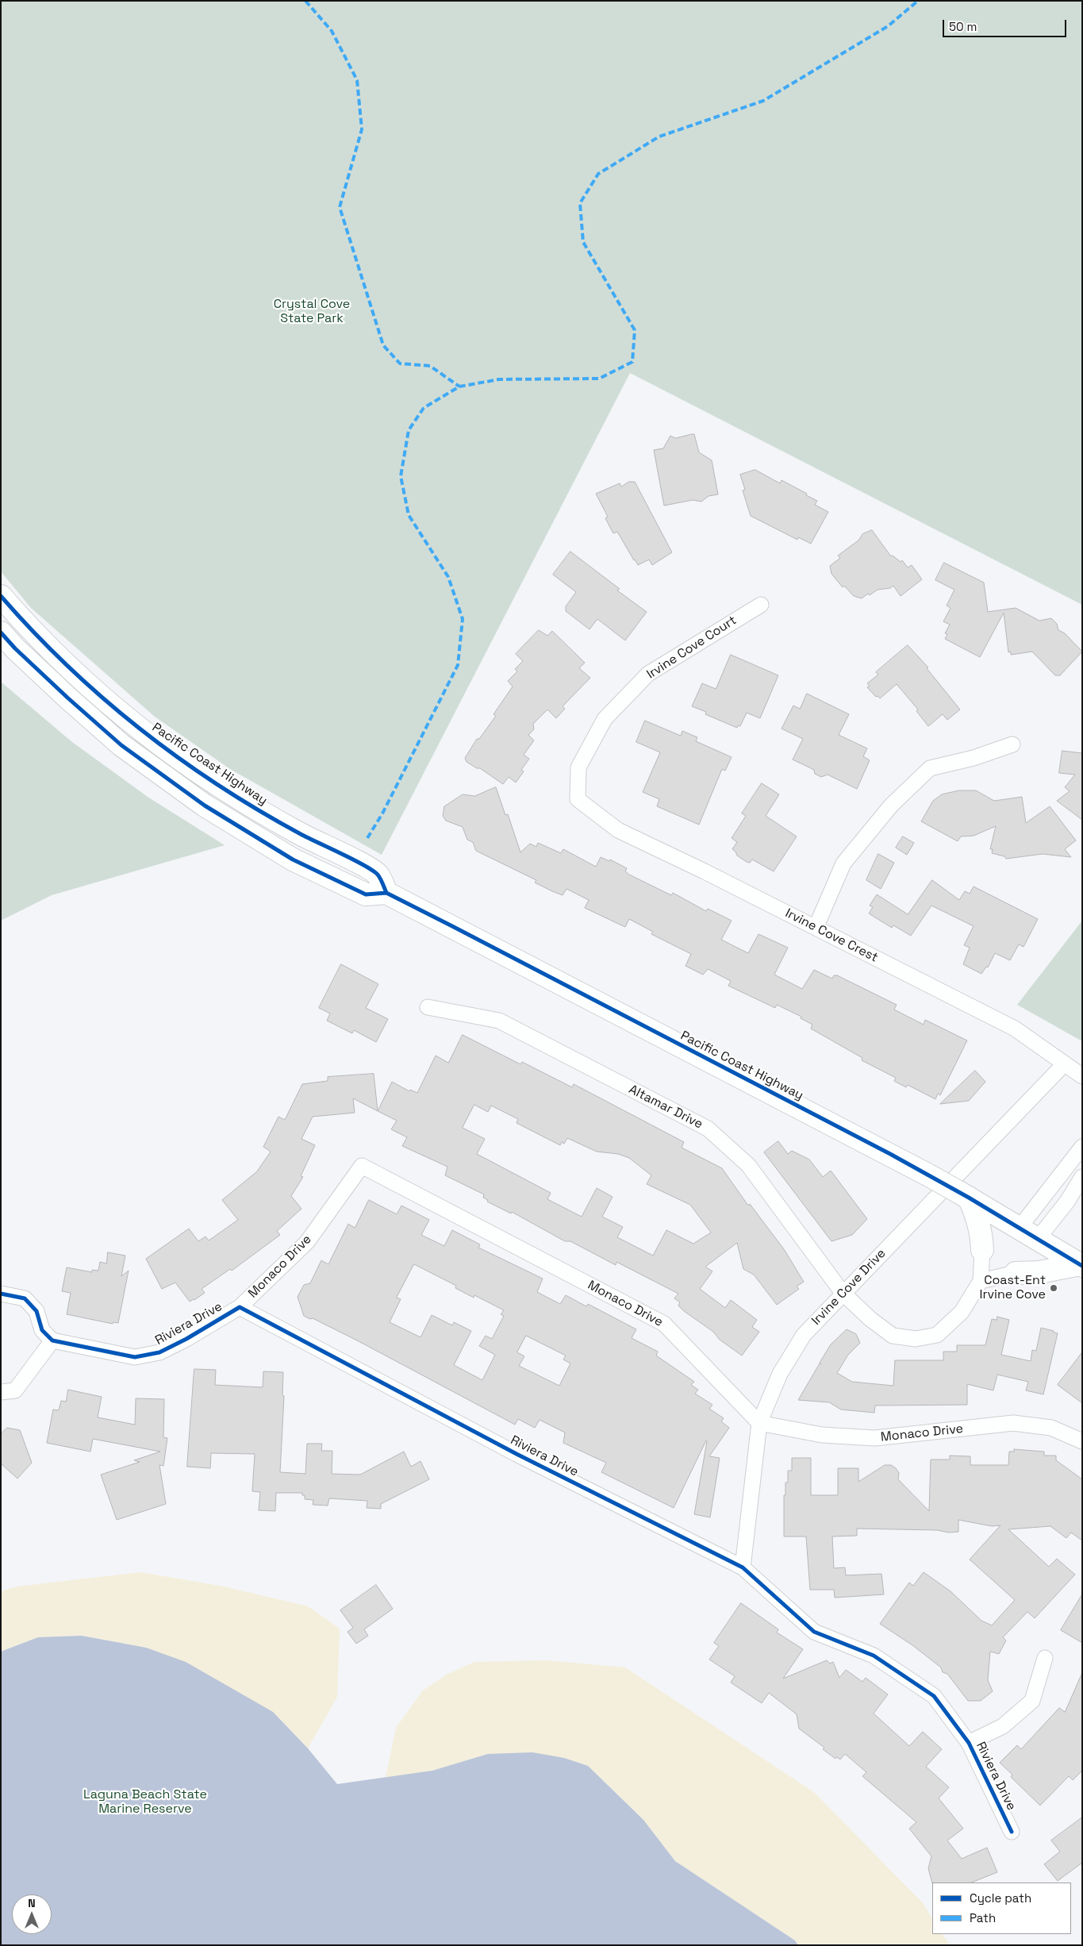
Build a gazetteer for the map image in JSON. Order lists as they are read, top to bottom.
{
  "streets": {
    "highway": ["Pacific Coast Highway"],
    "street": [
      "Irvine Cove Court",
      "Irvine Cove Crest",
      "Altamar Drive",
      "Monaco Drive",
      "Irvine Cove Drive",
      "Riviera Drive"
    ]
  },
  "crossings": [
    ["Irvine Cove Court", "Irvine Cove Crest"],
    ["Irvine Cove Crest", "Irvine Cove Drive"],
    ["Altamar Drive", "Irvine Cove Drive"],
    ["Monaco Drive", "Irvine Cove Drive"],
    ["Monaco Drive", "Riviera Drive"],
    ["Irvine Cove Drive", "Riviera Drive"]
  ],
  "parks": ["Crystal Cove State Park", "Laguna Beach State Marine Reserve"],
  "places": ["Coast-Ent Irvine Cove"],
  "legend": ["Cycle path", "Path"],
  "scale_bar": "50 m",
  "north": "top"
}
